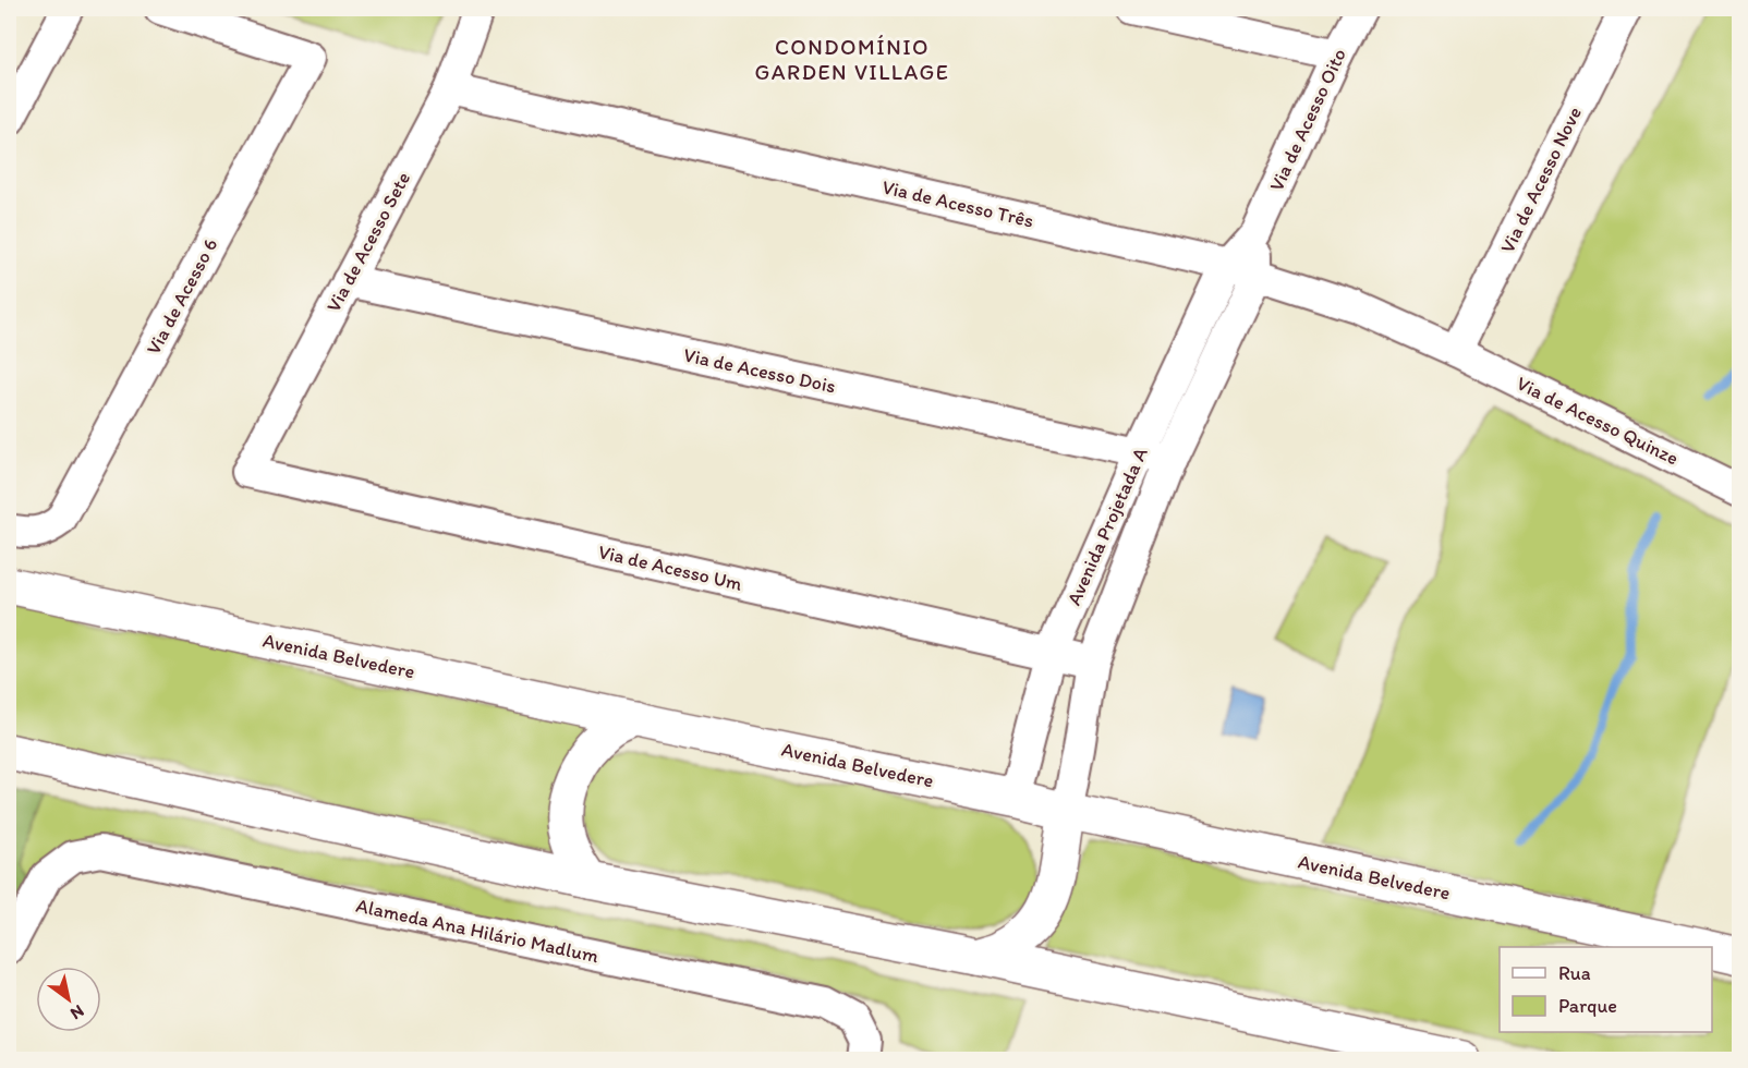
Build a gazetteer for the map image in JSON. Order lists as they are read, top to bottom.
{
  "streets": {
    "main road": ["Avenida Belvedere"],
    "street": [
      "Via de Acesso Oito",
      "Via de Acesso Nove",
      "Via de Acesso Três",
      "Via de Acesso Sete",
      "Via de Acesso 6",
      "Via de Acesso Dois",
      "Via de Acesso Quinze",
      "Avenida Projetada A",
      "Via de Acesso Um",
      "Alameda Ana Hilário Madlum"
    ]
  },
  "crossings": [
    ["Via de Acesso Oito", "Via de Acesso Três"],
    ["Via de Acesso Oito", "Avenida Projetada A"],
    ["Via de Acesso Nove", "Via de Acesso Três"],
    ["Via de Acesso Nove", "Via de Acesso Quinze"],
    ["Via de Acesso Três", "Via de Acesso Sete"],
    ["Via de Acesso Três", "Via de Acesso Quinze"],
    ["Via de Acesso Três", "Avenida Projetada A"],
    ["Via de Acesso Sete", "Via de Acesso Dois"],
    ["Via de Acesso Sete", "Via de Acesso Um"],
    ["Via de Acesso Dois", "Avenida Projetada A"],
    ["Avenida Projetada A", "Via de Acesso Um"],
    ["Avenida Projetada A", "Avenida Belvedere"]
  ],
  "districts": ["CONDOMÍNIO GARDEN VILLAGE"],
  "legend": ["Rua", "Parque"],
  "north": "bottom right"
}
